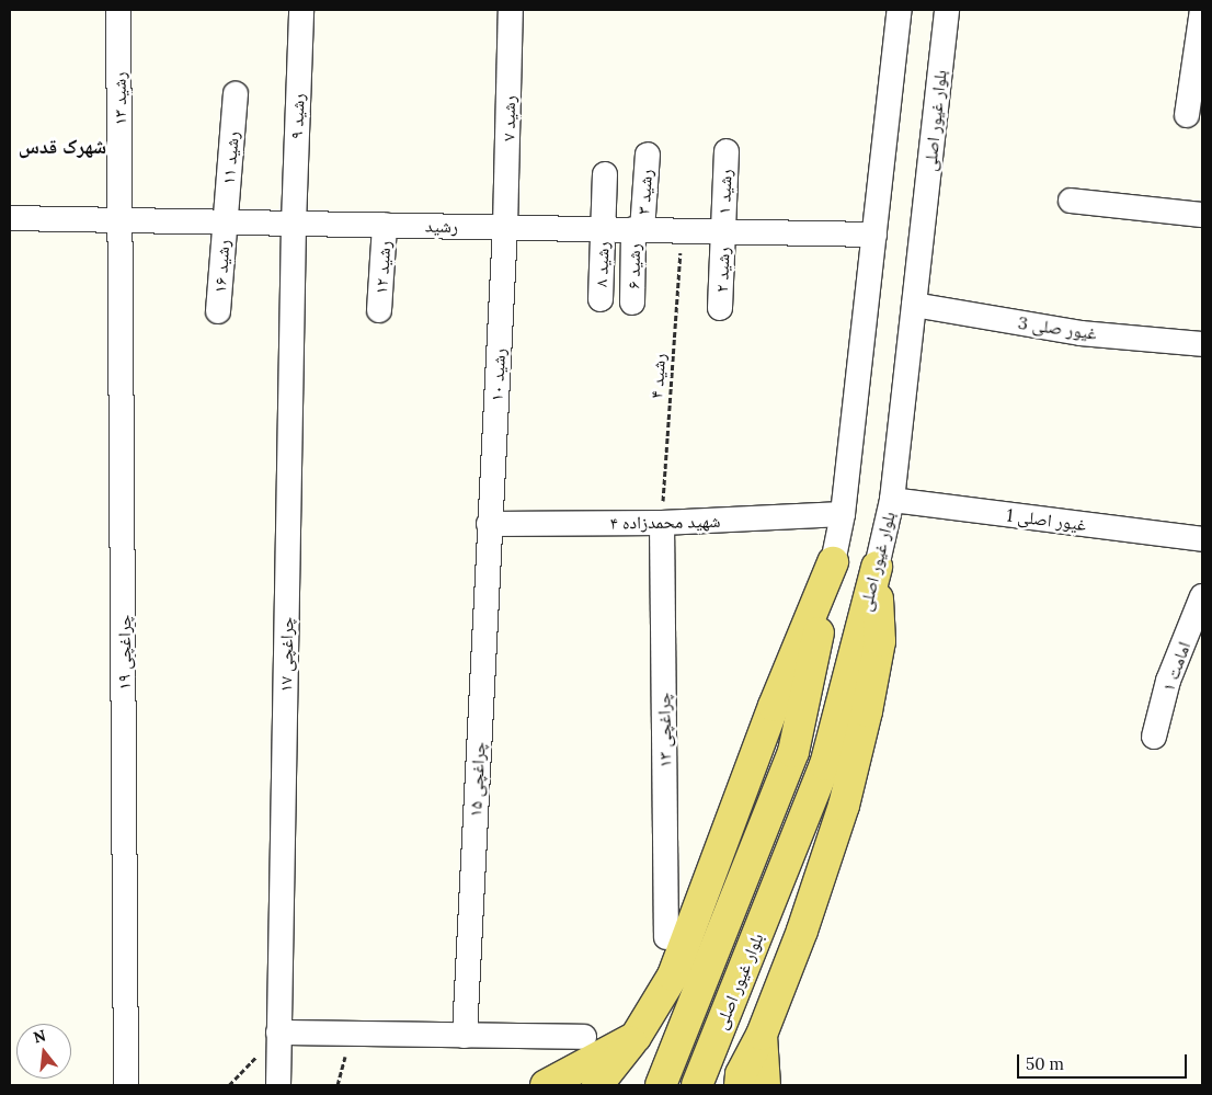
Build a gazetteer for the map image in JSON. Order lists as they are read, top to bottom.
{
  "streets": {
    "main road": ["بلوار غیور اصلی"],
    "street": [
      "رشید ۱۳",
      "رشید ۹",
      "رشید ۷",
      "رشید ۱۱",
      "رشید ۳",
      "رشید ۱",
      "رشید",
      "رشید ۸",
      "رشید ۱۶",
      "رشید ۶",
      "رشید ۱۲",
      "رشید ۲",
      "غیور صلی 3",
      "رشید ۱۰",
      "غیور اصلی 1",
      "شهید محمدزاده ۴",
      "چراغچی ۱۹",
      "چراغچی ۱۷",
      "امامت ۱",
      "چراغچی ۱۳",
      "چراغچی ۱۵"
    ],
    "path": ["رشید ۴"]
  },
  "crossings": [
    ["رشید ۱۳", "رشید"],
    ["رشید ۱۳", "چراغچی ۱۹"],
    ["رشید ۹", "رشید"],
    ["رشید ۹", "چراغچی ۱۷"],
    ["رشید ۷", "رشید"],
    ["رشید ۷", "رشید ۱۰"],
    ["بلوار غیور اصلی", "غیور صلی 3"],
    ["بلوار غیور اصلی", "غیور اصلی 1"],
    ["رشید ۱۱", "رشید"],
    ["رشید ۱۱", "رشید ۱۶"],
    ["رشید ۳", "رشید"],
    ["رشید ۳", "رشید ۶"],
    ["رشید ۱", "رشید"],
    ["رشید ۱", "رشید ۲"],
    ["رشید", "رشید ۸"],
    ["رشید", "رشید ۱۶"],
    ["رشید", "رشید ۶"],
    ["رشید", "رشید ۱۲"],
    ["رشید", "رشید ۲"],
    ["رشید", "رشید ۱۰"],
    ["رشید", "رشید ۴"],
    ["رشید", "چراغچی ۱۹"],
    ["رشید", "چراغچی ۱۷"],
    ["رشید ۱۰", "شهید محمدزاده ۴"],
    ["رشید ۱۰", "چراغچی ۱۵"],
    ["رشید ۴", "شهید محمدزاده ۴"],
    ["رشید ۴", "چراغچی ۱۳"],
    ["شهید محمدزاده ۴", "چراغچی ۱۳"],
    ["شهید محمدزاده ۴", "چراغچی ۱۵"]
  ],
  "districts": ["شهرک قدس"],
  "scale_bar": "50 m",
  "north": "top"
}
